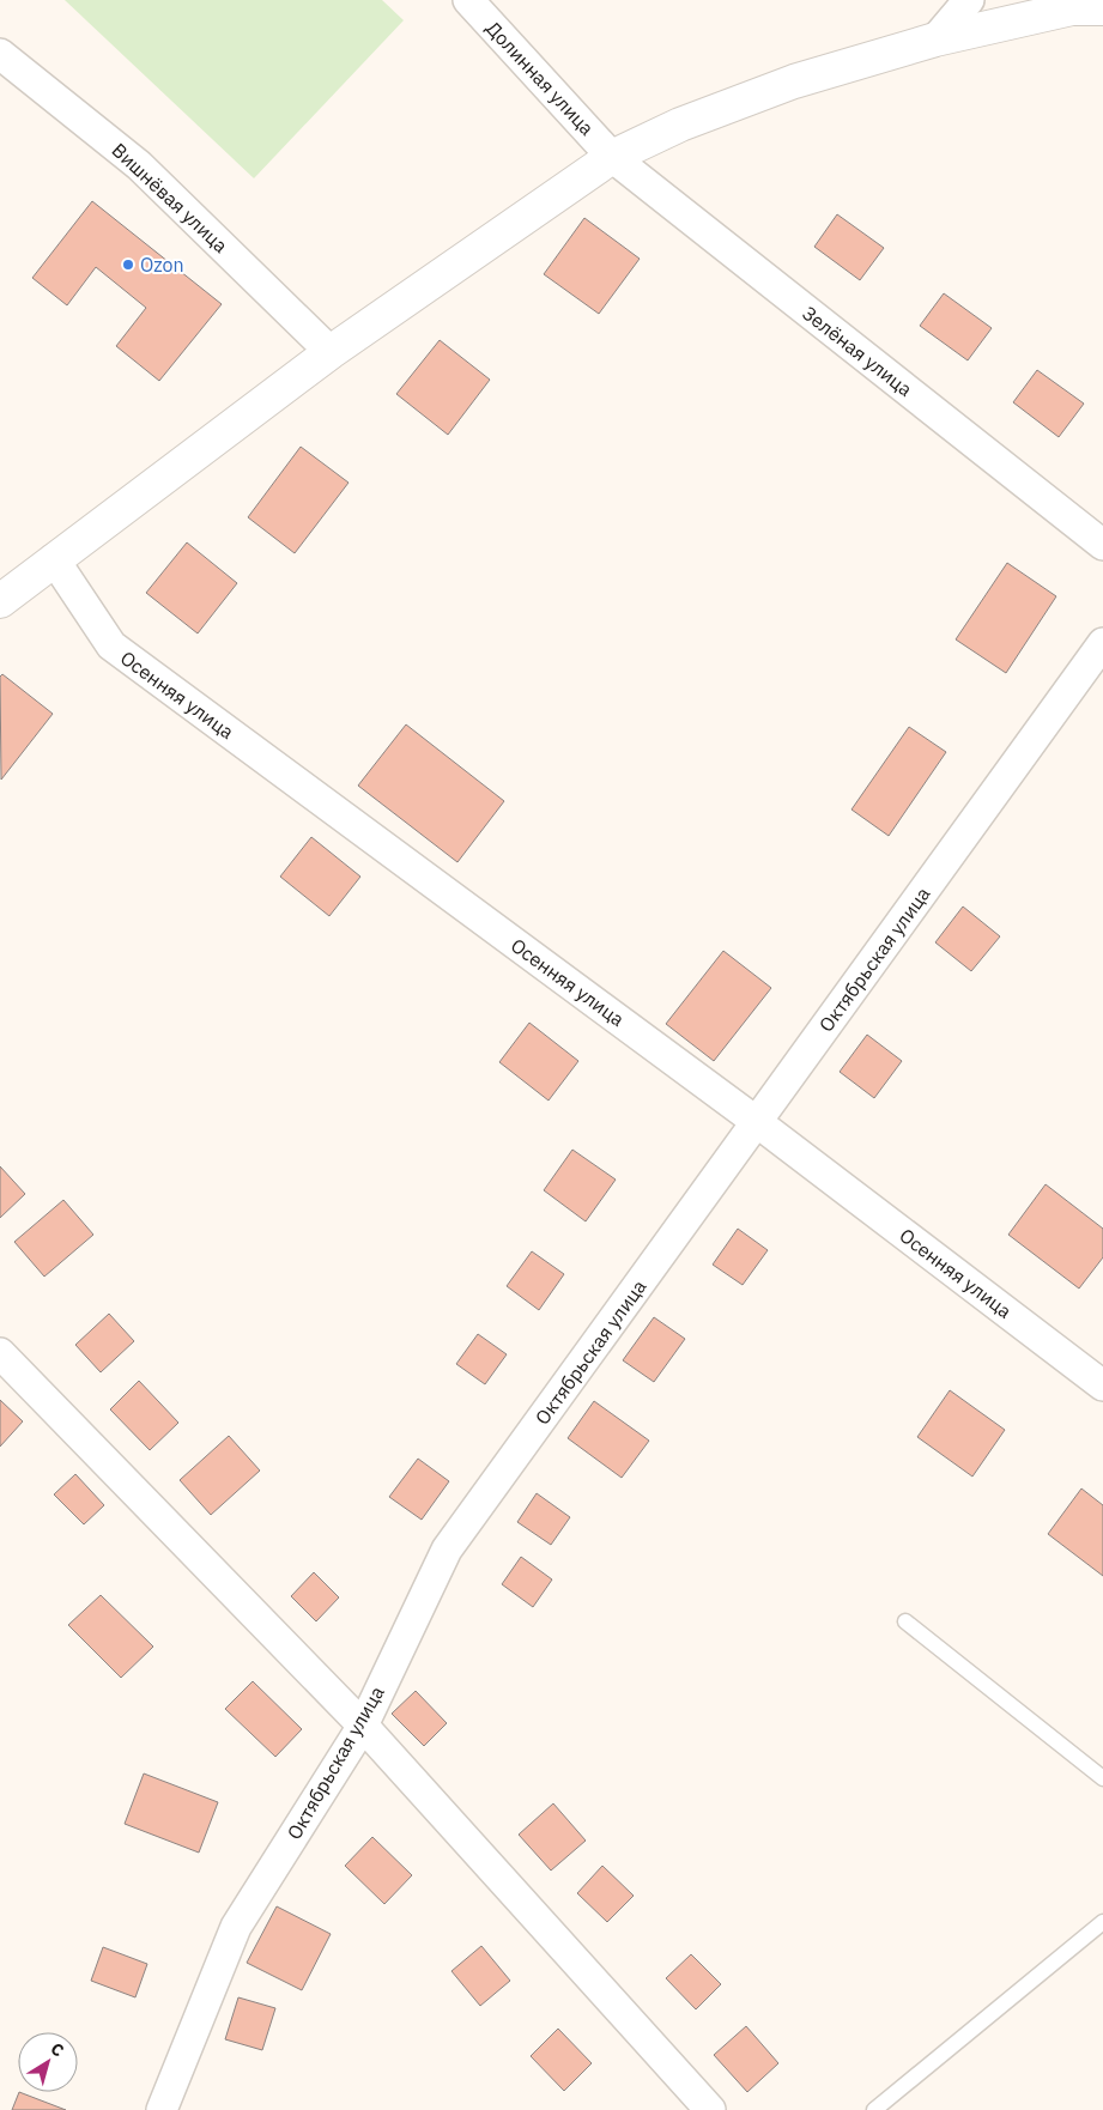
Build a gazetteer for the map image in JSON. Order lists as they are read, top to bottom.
{
  "streets": {
    "street": [
      "Долинная улица",
      "Вишнёвая улица",
      "Зелёная улица",
      "Осенняя улица",
      "Октябрьская улица"
    ]
  },
  "crossings": [
    ["Долинная улица", "Зелёная улица"],
    ["Осенняя улица", "Октябрьская улица"]
  ],
  "places": ["Ozon"],
  "north": "top right"
}
